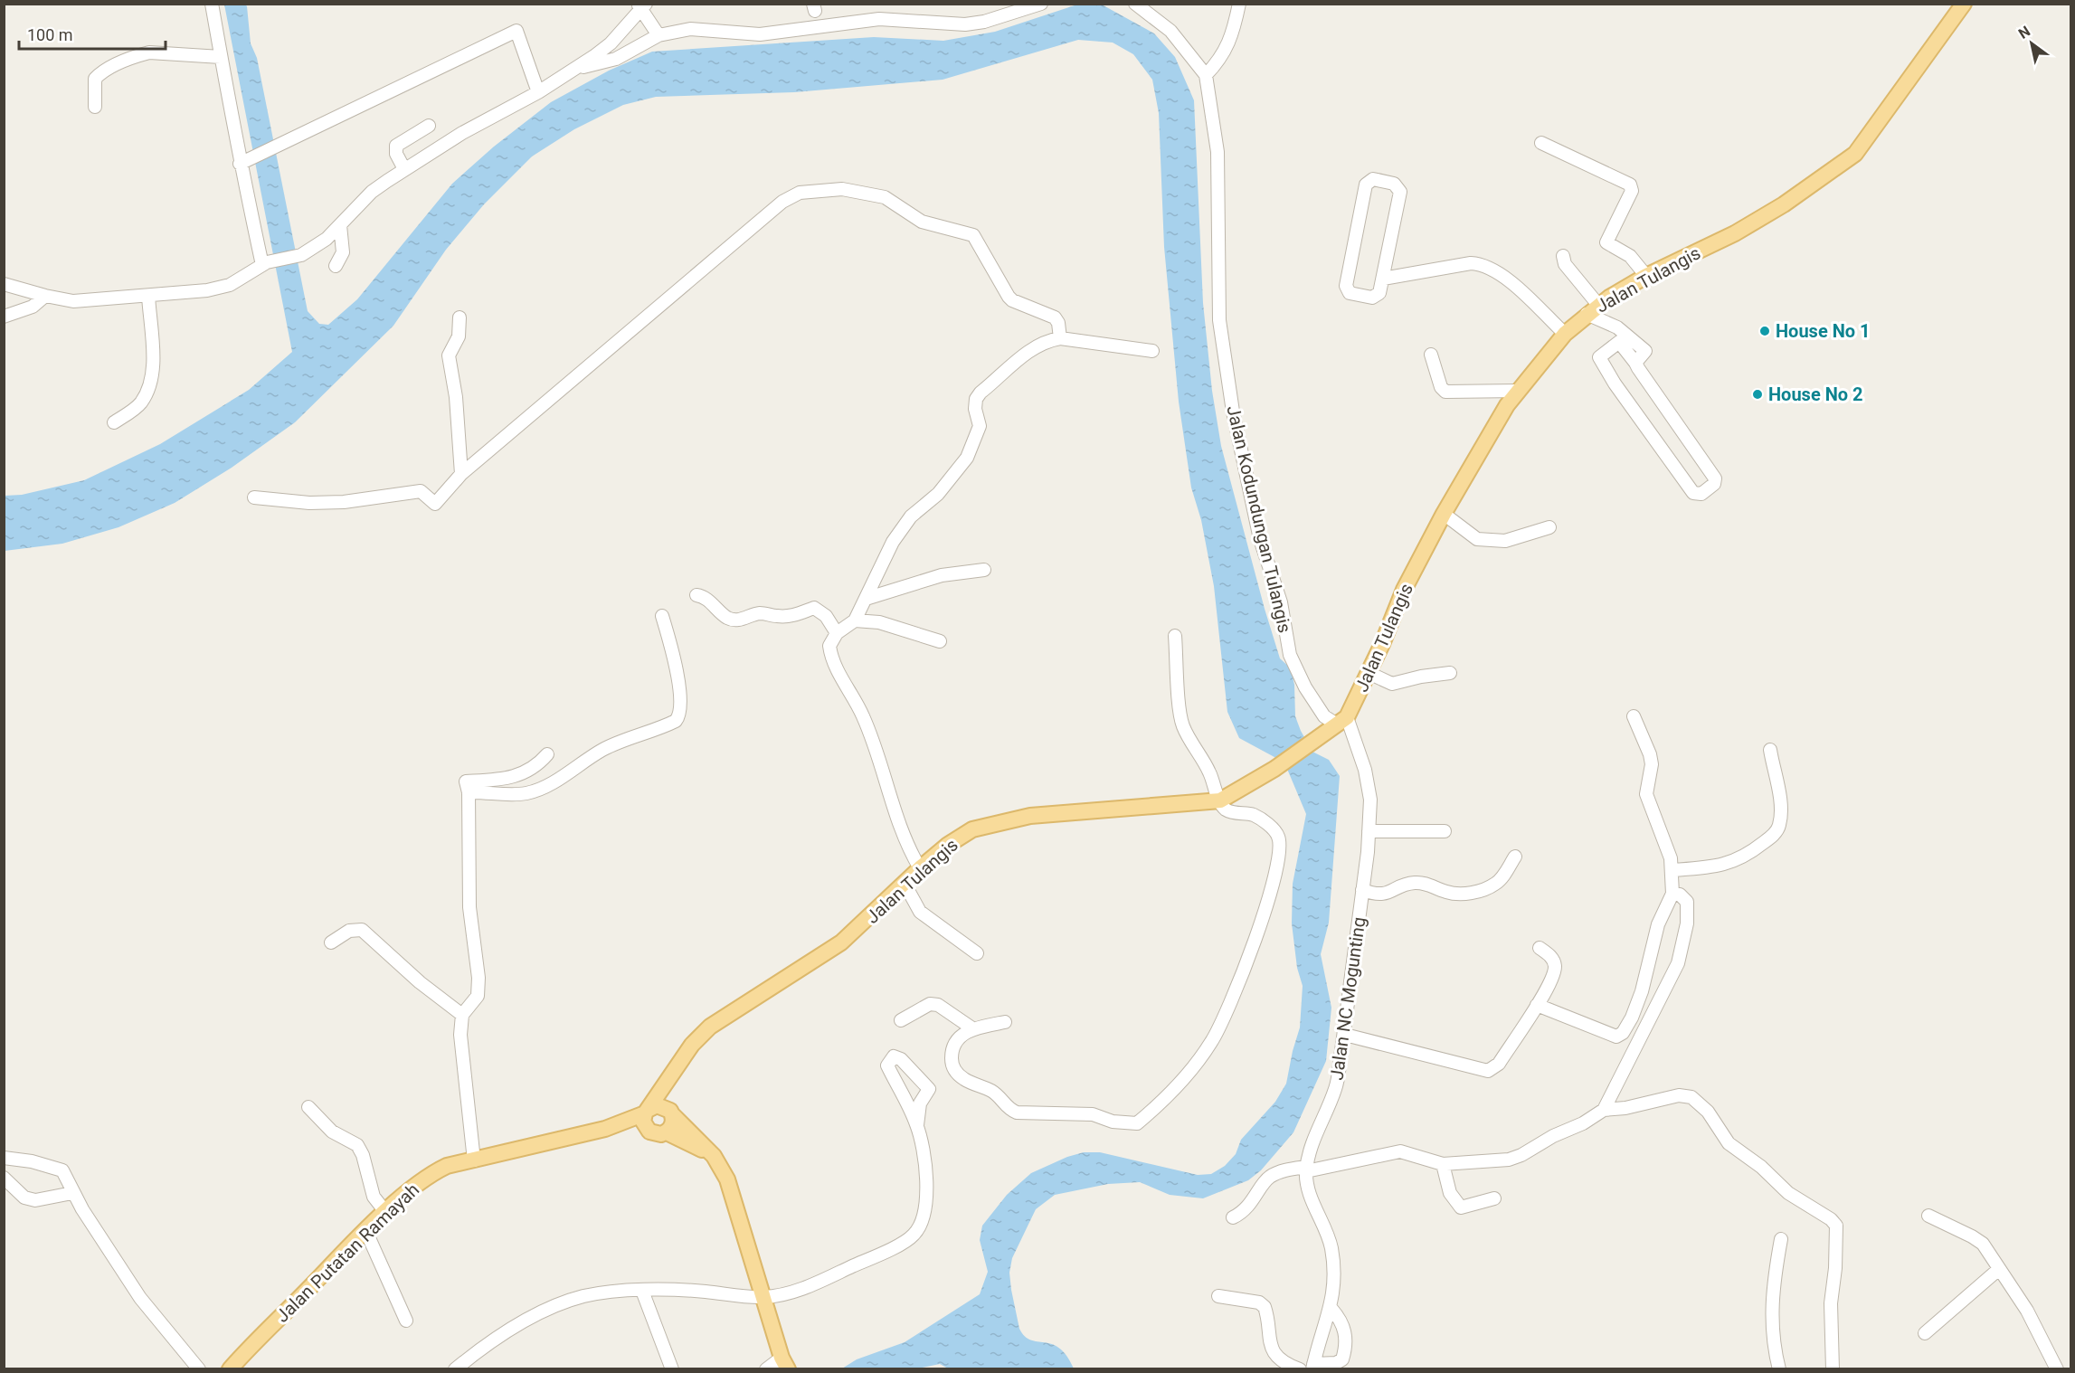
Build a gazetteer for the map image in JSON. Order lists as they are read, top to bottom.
{
  "streets": {
    "main road": ["Jalan Tulangis", "Jalan Putatan Ramayah"],
    "street": ["Jalan Kodundungan Tulangis", "Jalan NC Mogunting"]
  },
  "crossings": [
    ["Jalan Tulangis", "Jalan Kodundungan Tulangis"],
    ["Jalan Tulangis", "Jalan NC Mogunting"],
    ["Jalan Tulangis", "Jalan Putatan Ramayah"],
    ["Jalan Kodundungan Tulangis", "Jalan NC Mogunting"]
  ],
  "places": ["House No 1", "House No 2"],
  "scale_bar": "100 m",
  "north": "top left"
}
